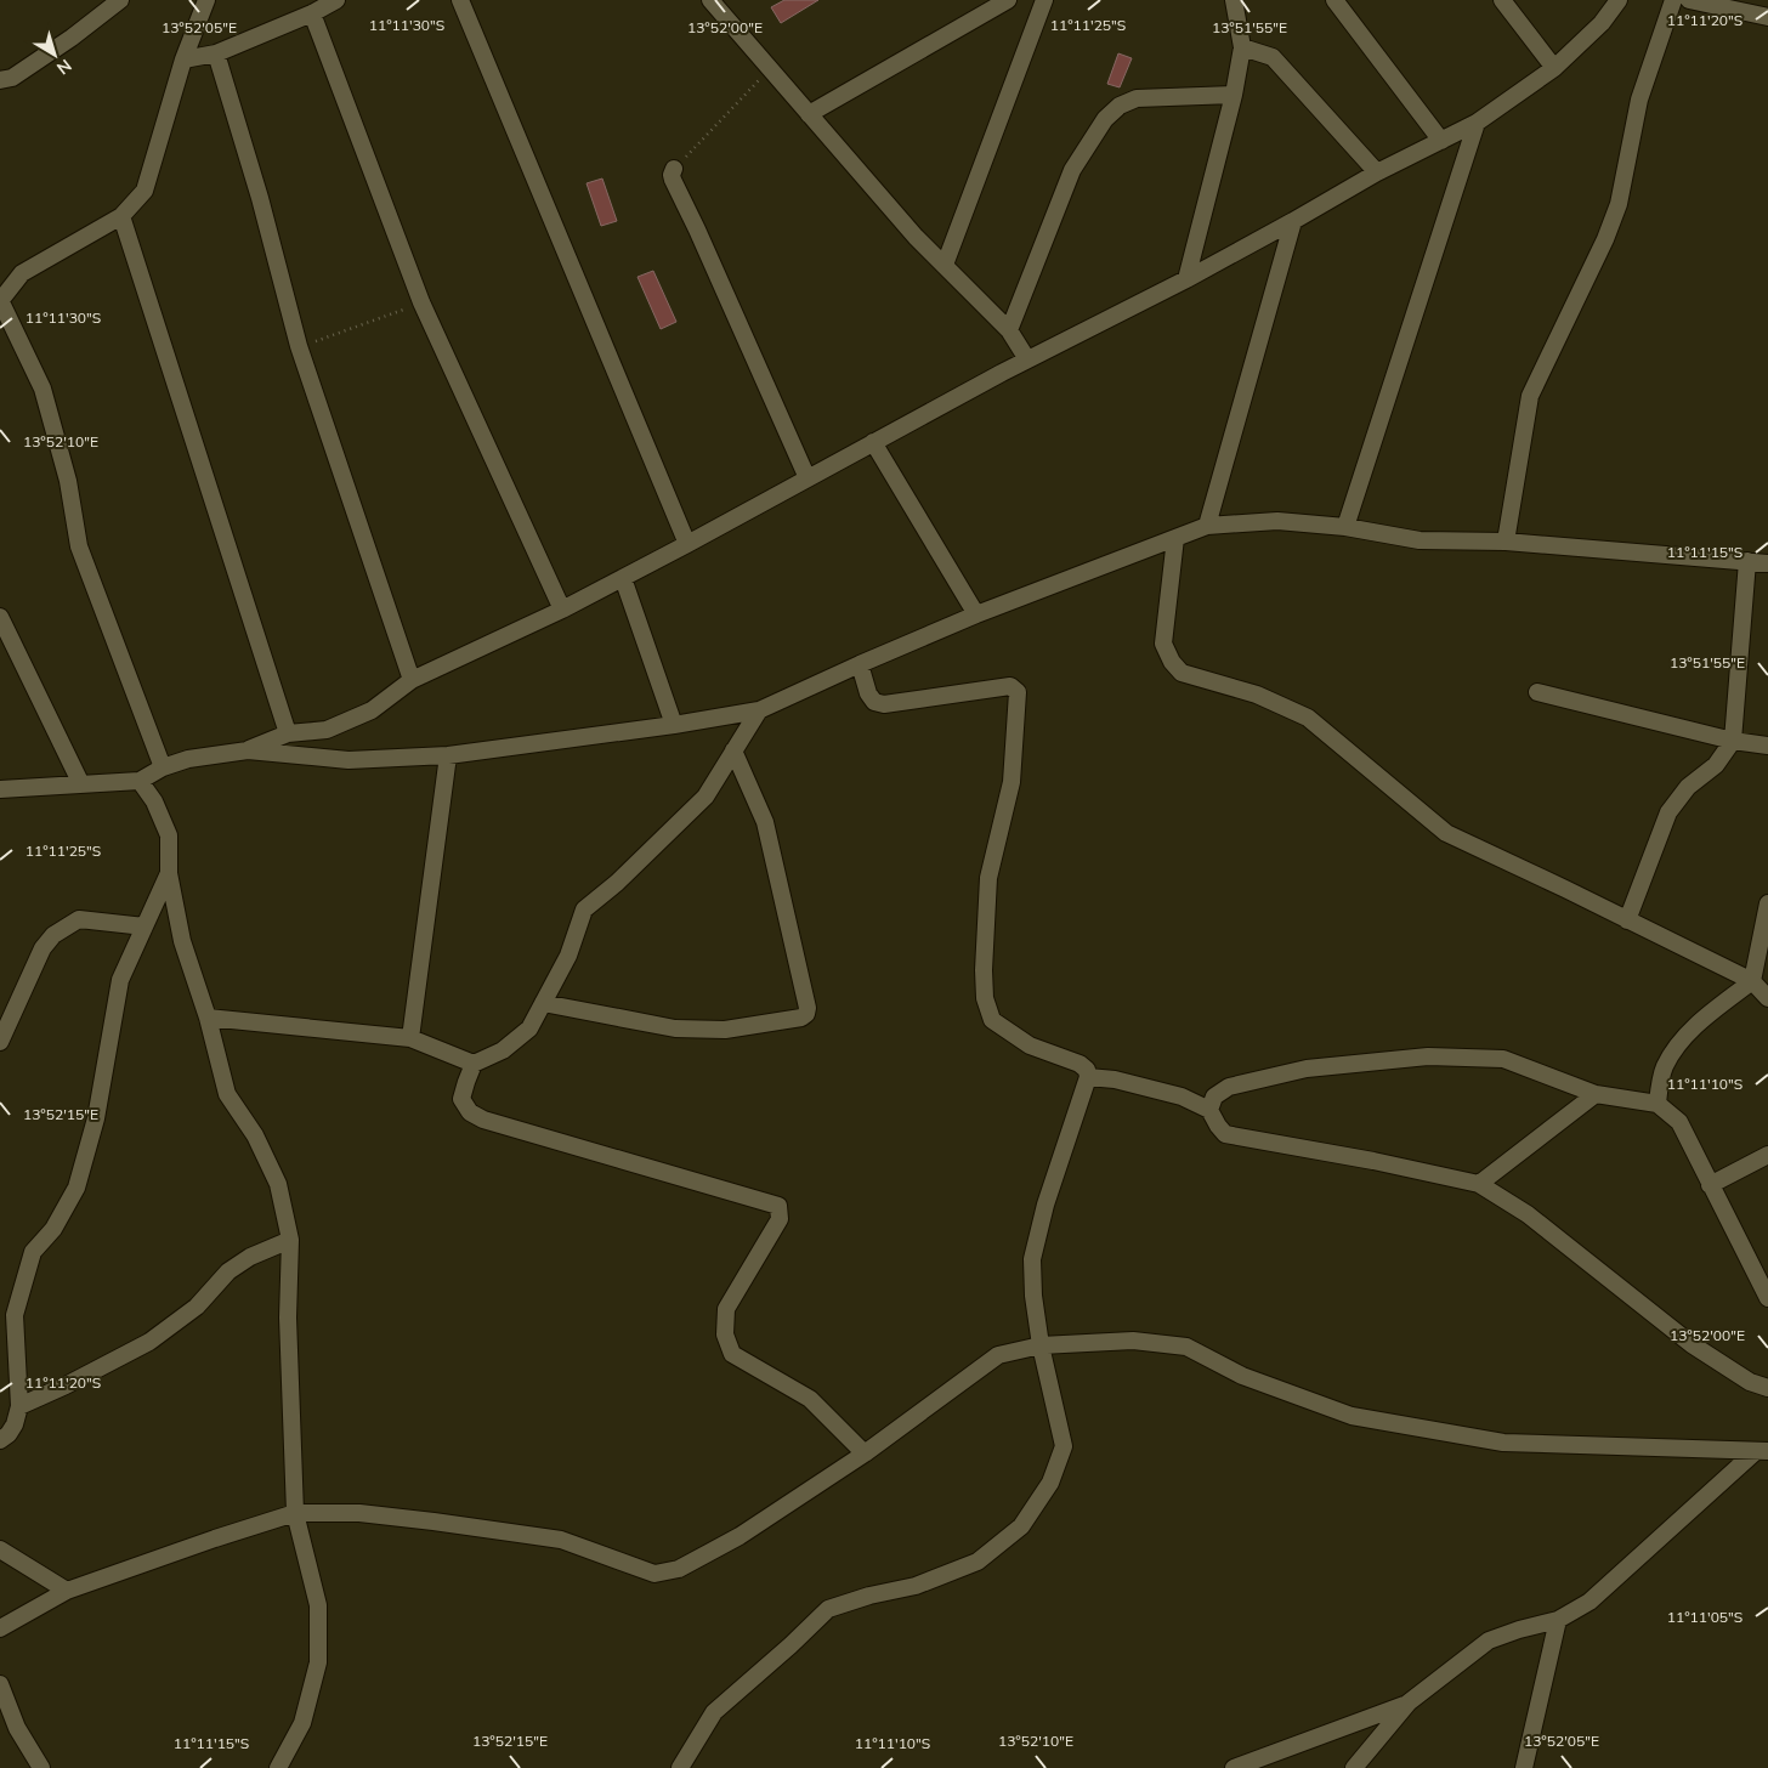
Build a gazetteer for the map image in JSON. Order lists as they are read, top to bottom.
{
  "north": "bottom right",
  "coordinates": [
    "11°11'20\"S",
    "11°11'30\"S",
    "11°11'25\"S",
    "13°52'05\"E",
    "13°51'55\"E",
    "13°52'00\"E",
    "13°52'10\"E",
    "11°11'15\"S",
    "11°11'10\"S",
    "13°52'15\"E",
    "11°11'05\"S"
  ]
}
